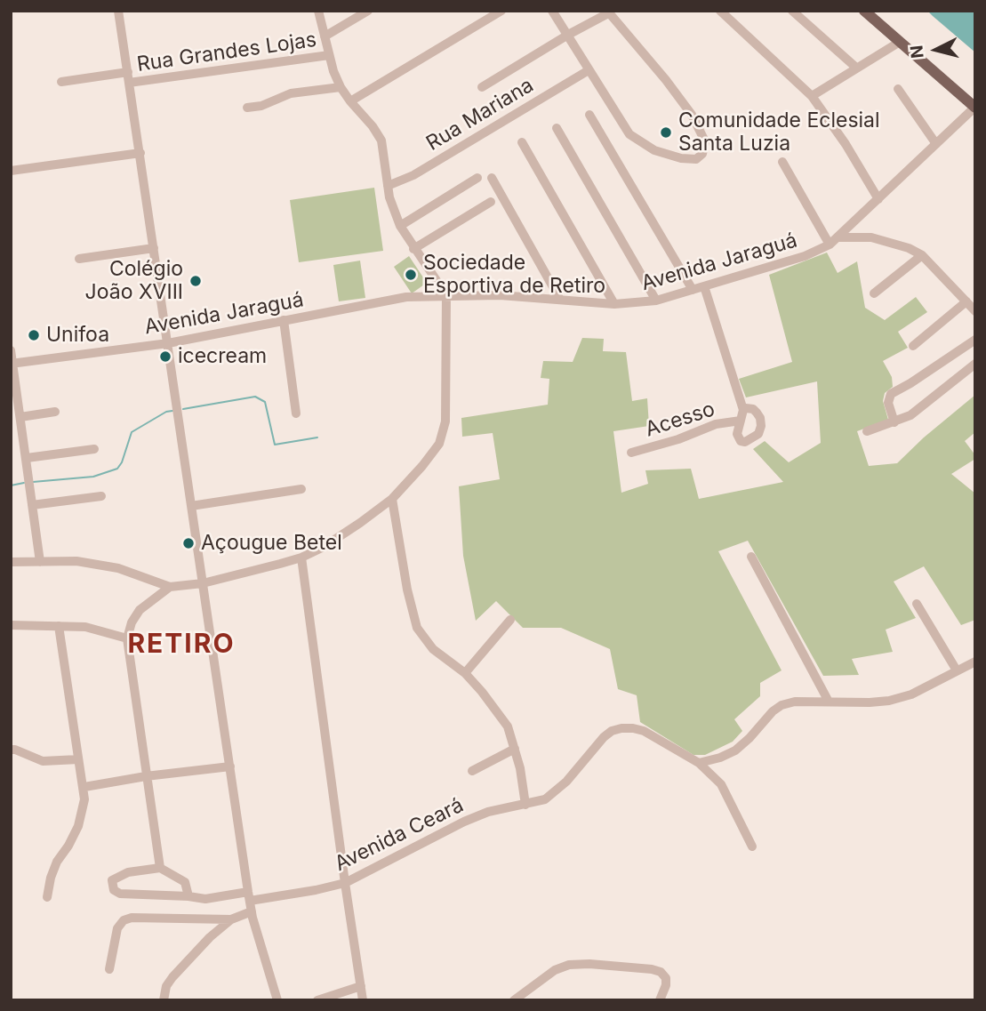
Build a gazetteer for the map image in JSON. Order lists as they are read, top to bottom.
{
  "streets": {
    "street": [
      "Rua Grandes Lojas",
      "Rua Mariana",
      "Avenida Jaraguá",
      "Acesso",
      "Avenida Ceará"
    ]
  },
  "districts": ["RETIRO"],
  "places": [
    "Comunidade Eclesial Santa Luzia",
    "Sociedade Esportiva de Retiro",
    "Colégio João XVIII",
    "Unifoa",
    "icecream",
    "Açougue Betel"
  ],
  "north": "left"
}
